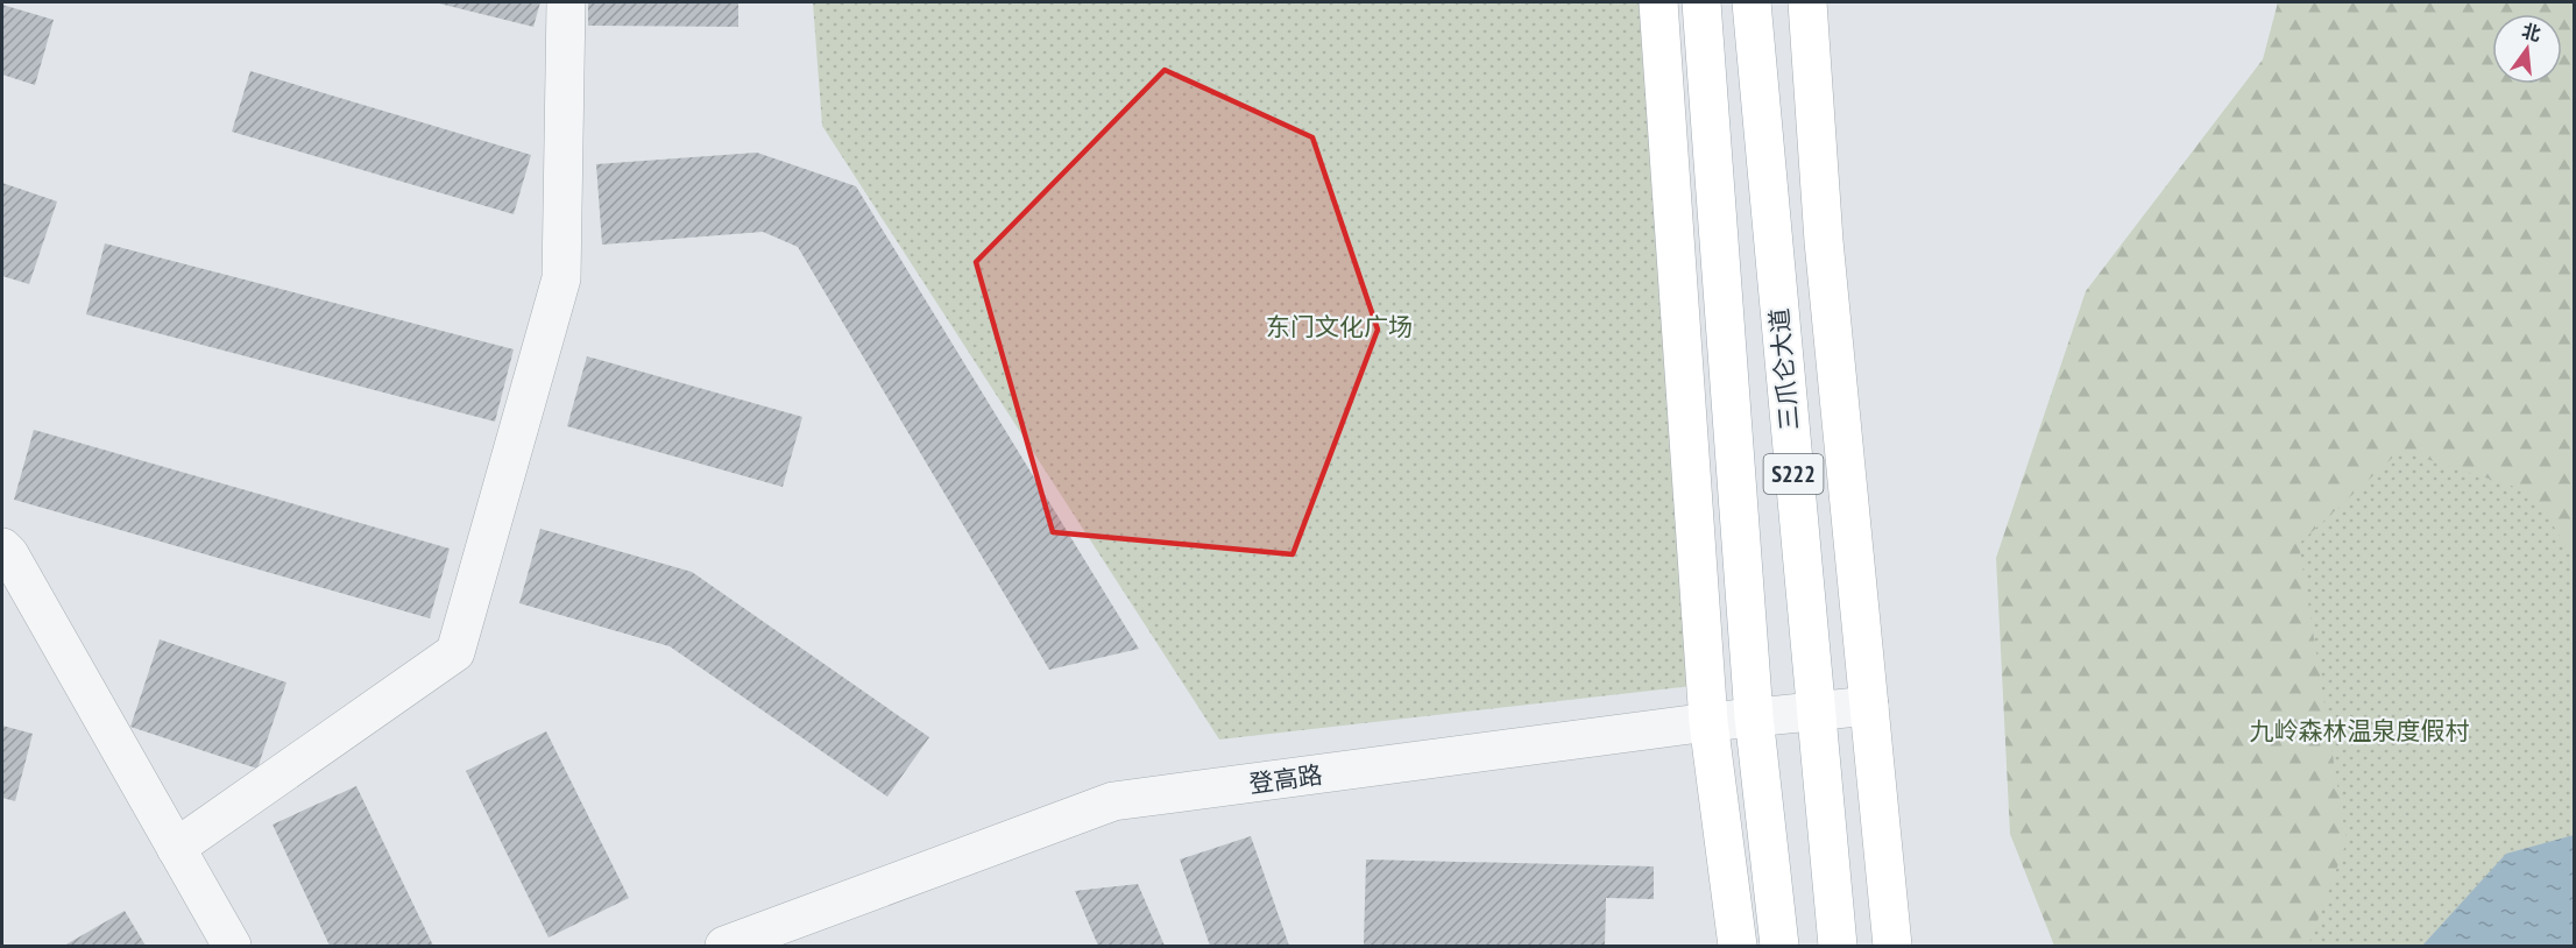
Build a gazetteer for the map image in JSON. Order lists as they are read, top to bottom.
{
  "streets": {
    "main road": ["三爪仑大道", "S222"],
    "street": ["登高路"]
  },
  "crossings": [
    ["三爪仑大道", "登高路"],
    ["S222", "登高路"]
  ],
  "parks": ["东门文化广场", "九岭森林温泉度假村"],
  "north": "top"
}
